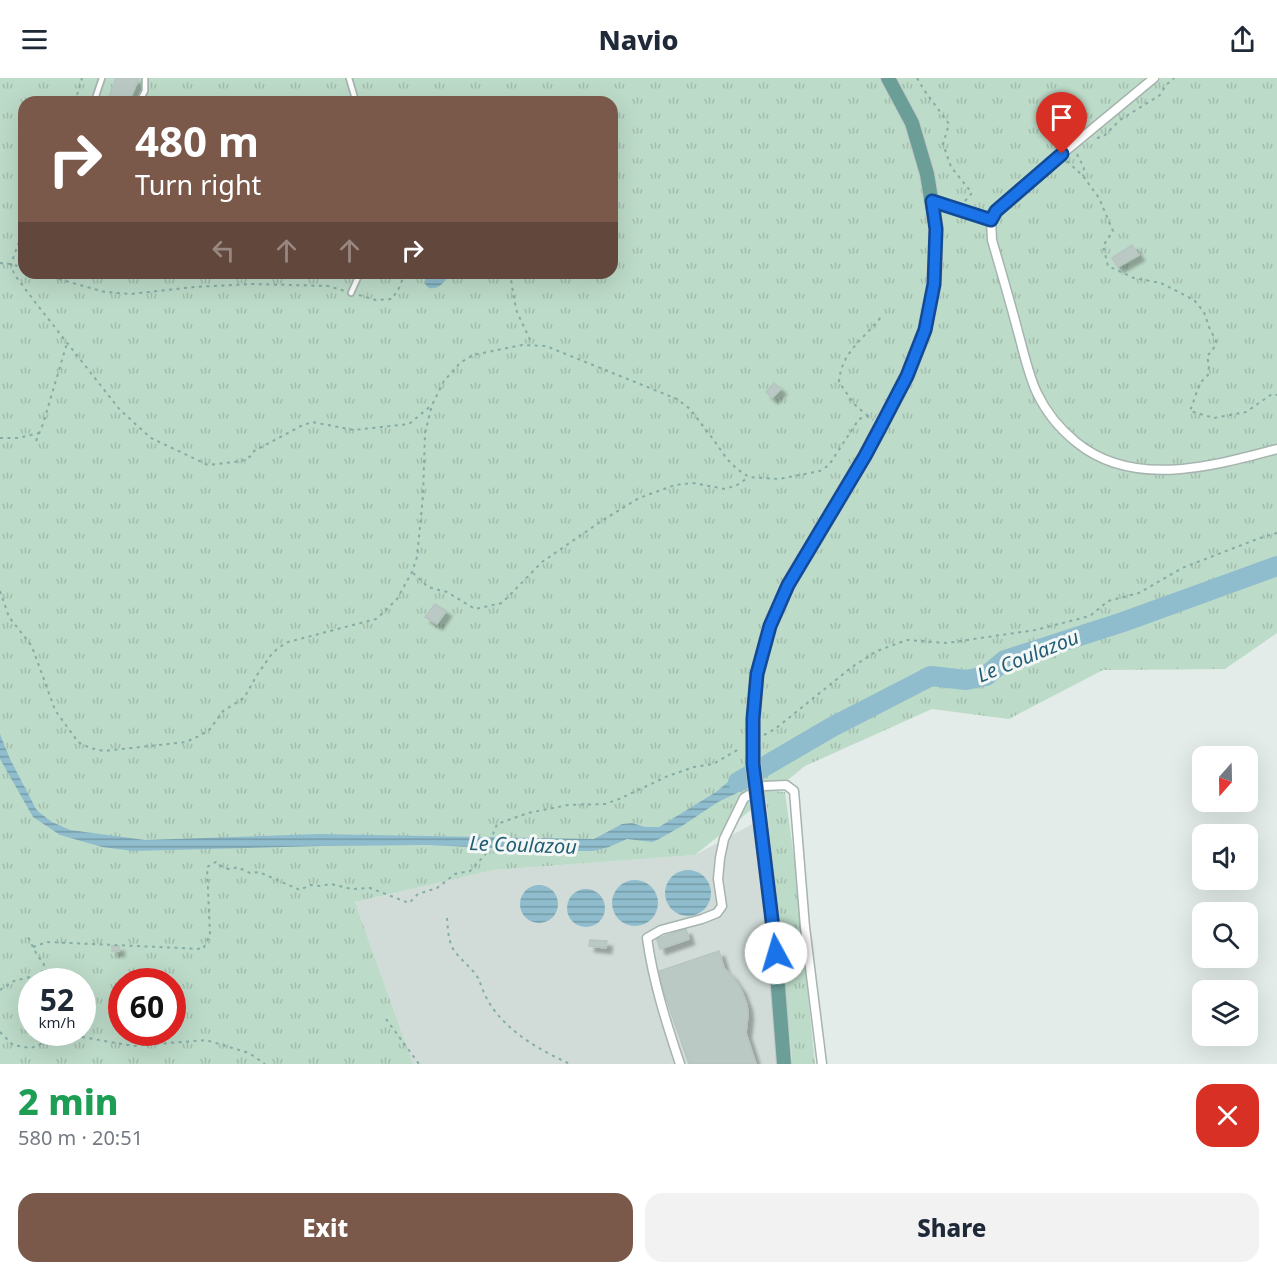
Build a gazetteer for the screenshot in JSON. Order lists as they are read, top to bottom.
{
  "water": ["Le Coulazou"],
  "north": "bottom",
  "page": {
    "header": "Navio",
    "turn": ["480 m", "Turn right"],
    "speed": "52 km/h",
    "limit": "60",
    "heading": ["2 min", "580 m · 20:51"],
    "buttons": ["Exit", "Share"]
  }
}
